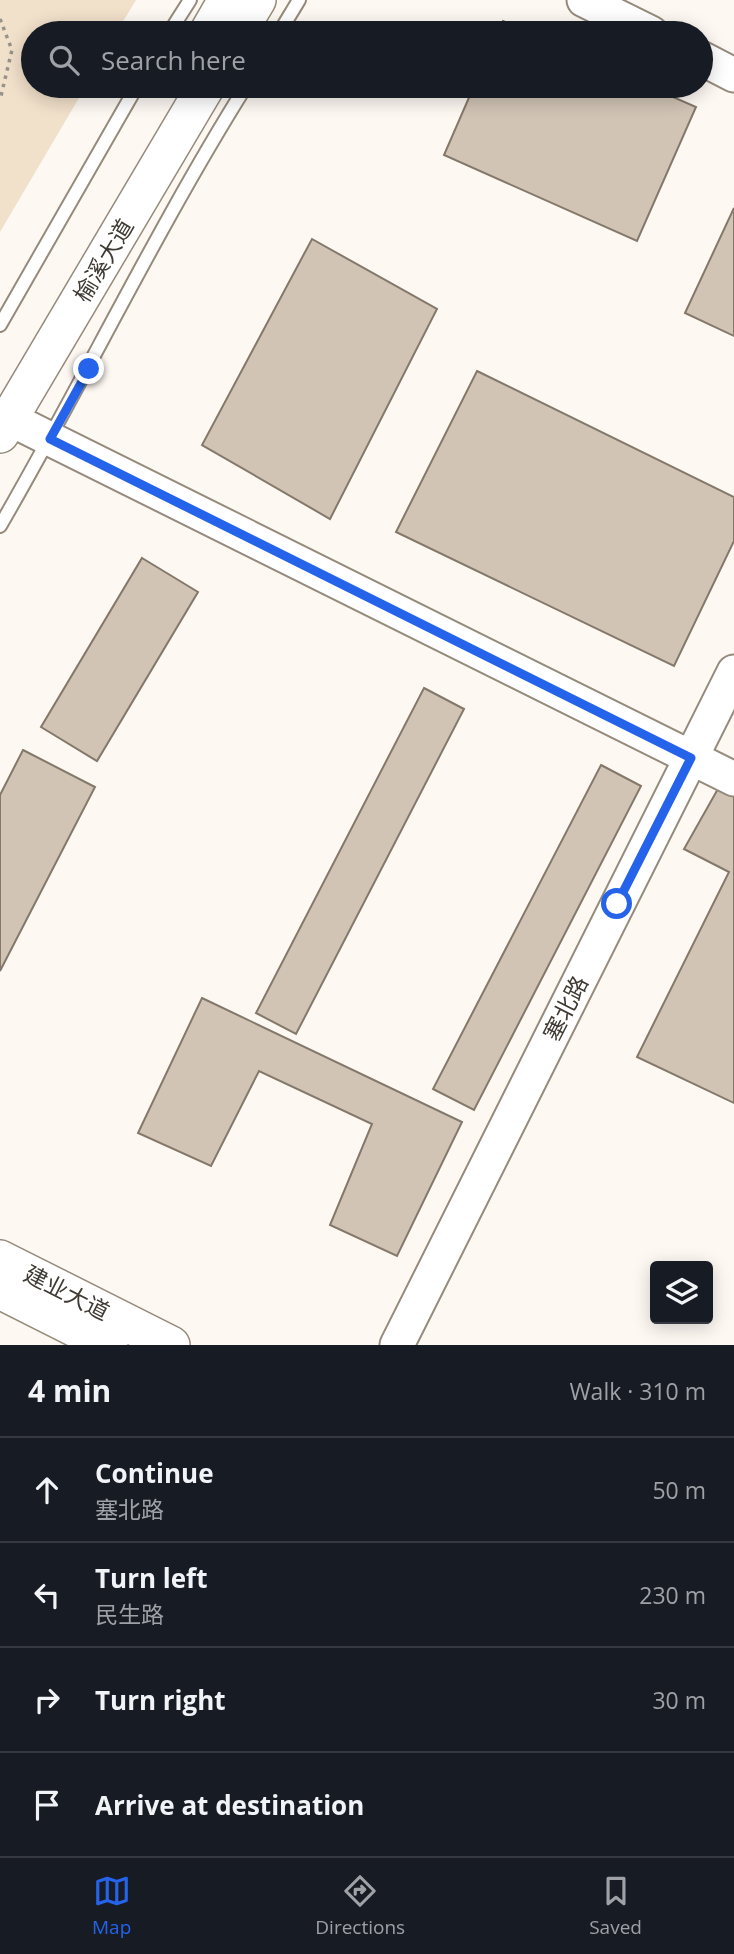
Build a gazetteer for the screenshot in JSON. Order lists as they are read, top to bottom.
{
  "streets": {
    "main road": ["榆溪大道", "建业大道"],
    "street": ["塞北路"]
  },
  "page": {
    "search": "Search here",
    "heading": ["4 min", "Walk · 310 m"],
    "list": [
      ["Continue", "塞北路", "50 m"],
      ["Turn left", "民生路", "230 m"],
      ["Turn right", "30 m"],
      "Arrive at destination"
    ],
    "nav": ["Map", "Directions", "Saved"]
  }
}
